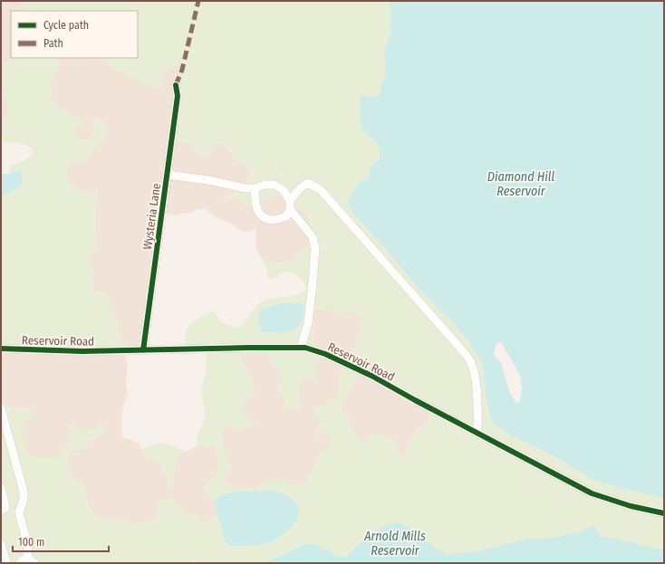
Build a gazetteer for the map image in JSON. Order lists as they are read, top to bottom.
{
  "streets": {
    "street": ["Wysteria Lane", "Reservoir Road"]
  },
  "crossings": [
    ["Wysteria Lane", "Reservoir Road"]
  ],
  "water": ["Diamond Hill Reservoir", "Arnold Mills Reservoir"],
  "legend": ["Cycle path", "Path"],
  "scale_bar": "100 m"
}
